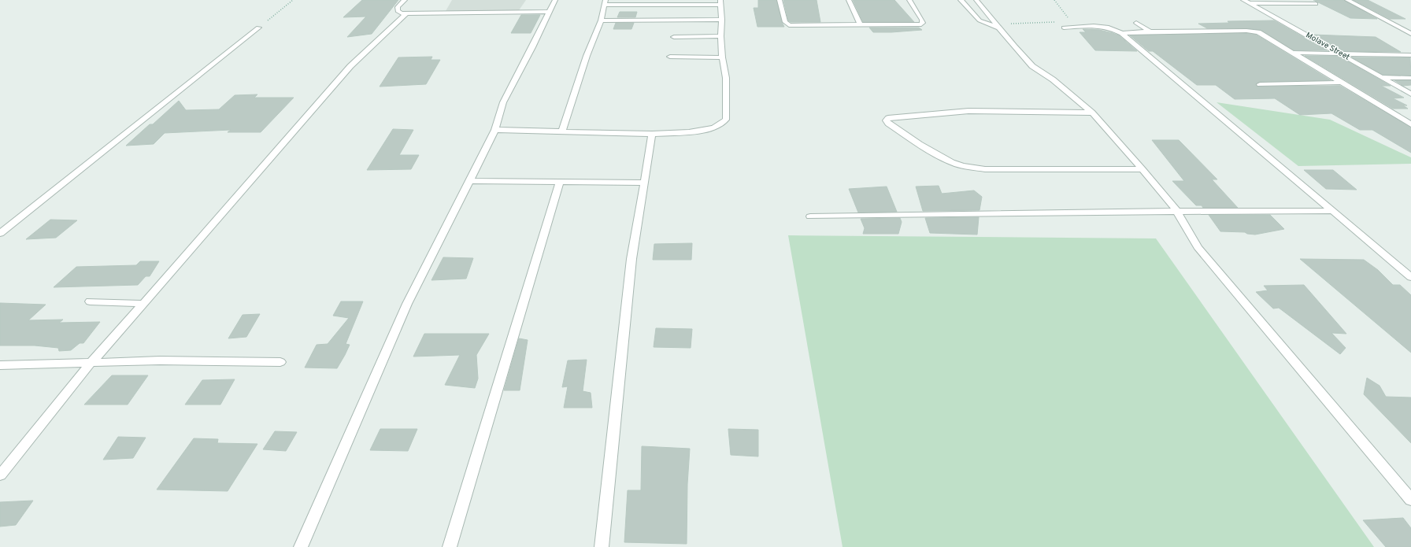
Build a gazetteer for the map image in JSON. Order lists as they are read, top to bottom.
{
  "streets": {
    "street": ["Molave Street"]
  }
}
